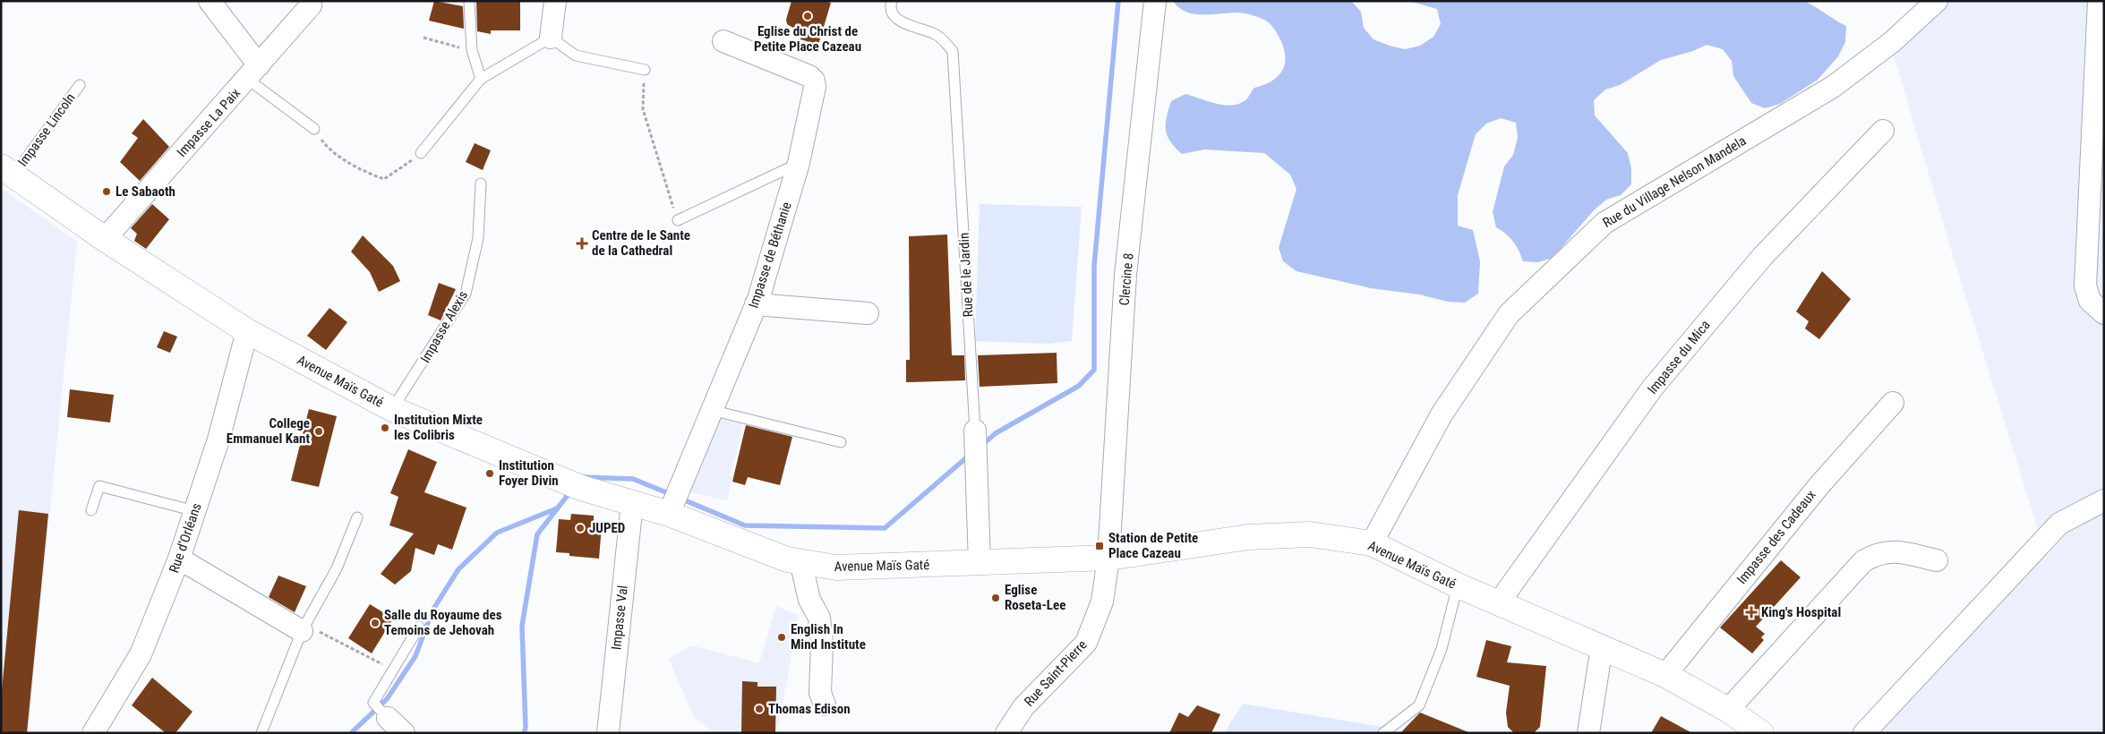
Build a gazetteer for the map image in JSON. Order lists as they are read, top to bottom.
{
  "streets": {
    "street": [
      "Impasse La Paix",
      "Rue du Village Nelson Mandela",
      "Impasse de Béthanie",
      "Rue de le Jardin",
      "Clercine 8",
      "Impasse du Mica",
      "Avenue Maïs Gaté",
      "Impasse des Cadeaux",
      "Rue d'Orléans",
      "Impasse Val",
      "Rue Saint-Pierre"
    ],
    "lane": ["Impasse Lincoln", "Impasse Alexis"]
  },
  "crossings": [
    ["Impasse La Paix", "Avenue Maïs Gaté"],
    ["Impasse Lincoln", "Avenue Maïs Gaté"],
    ["Rue du Village Nelson Mandela", "Avenue Maïs Gaté"],
    ["Impasse de Béthanie", "Avenue Maïs Gaté"],
    ["Rue de le Jardin", "Avenue Maïs Gaté"],
    ["Clercine 8", "Avenue Maïs Gaté"],
    ["Clercine 8", "Rue Saint-Pierre"],
    ["Impasse Alexis", "Avenue Maïs Gaté"],
    ["Impasse du Mica", "Avenue Maïs Gaté"],
    ["Avenue Maïs Gaté", "Impasse des Cadeaux"],
    ["Avenue Maïs Gaté", "Rue d'Orléans"],
    ["Avenue Maïs Gaté", "Impasse Val"],
    ["Avenue Maïs Gaté", "Rue Saint-Pierre"]
  ],
  "places": {
    "other": [
      "Eglise du Christ de Petite Place Cazeau",
      "Le Sabaoth",
      "Institution Mixte les Colibris",
      "College Emmanuel Kant",
      "Institution Foyer Divin",
      "JUPED",
      "Eglise Roseta-Lee",
      "Salle du Royaume des Temoins de Jehovah",
      "English In Mind Institute",
      "Thomas Edison"
    ],
    "health": ["Centre de le Sante de la Cathedral", "King's Hospital"],
    "transit": ["Station de Petite Place Cazeau"]
  }
}
